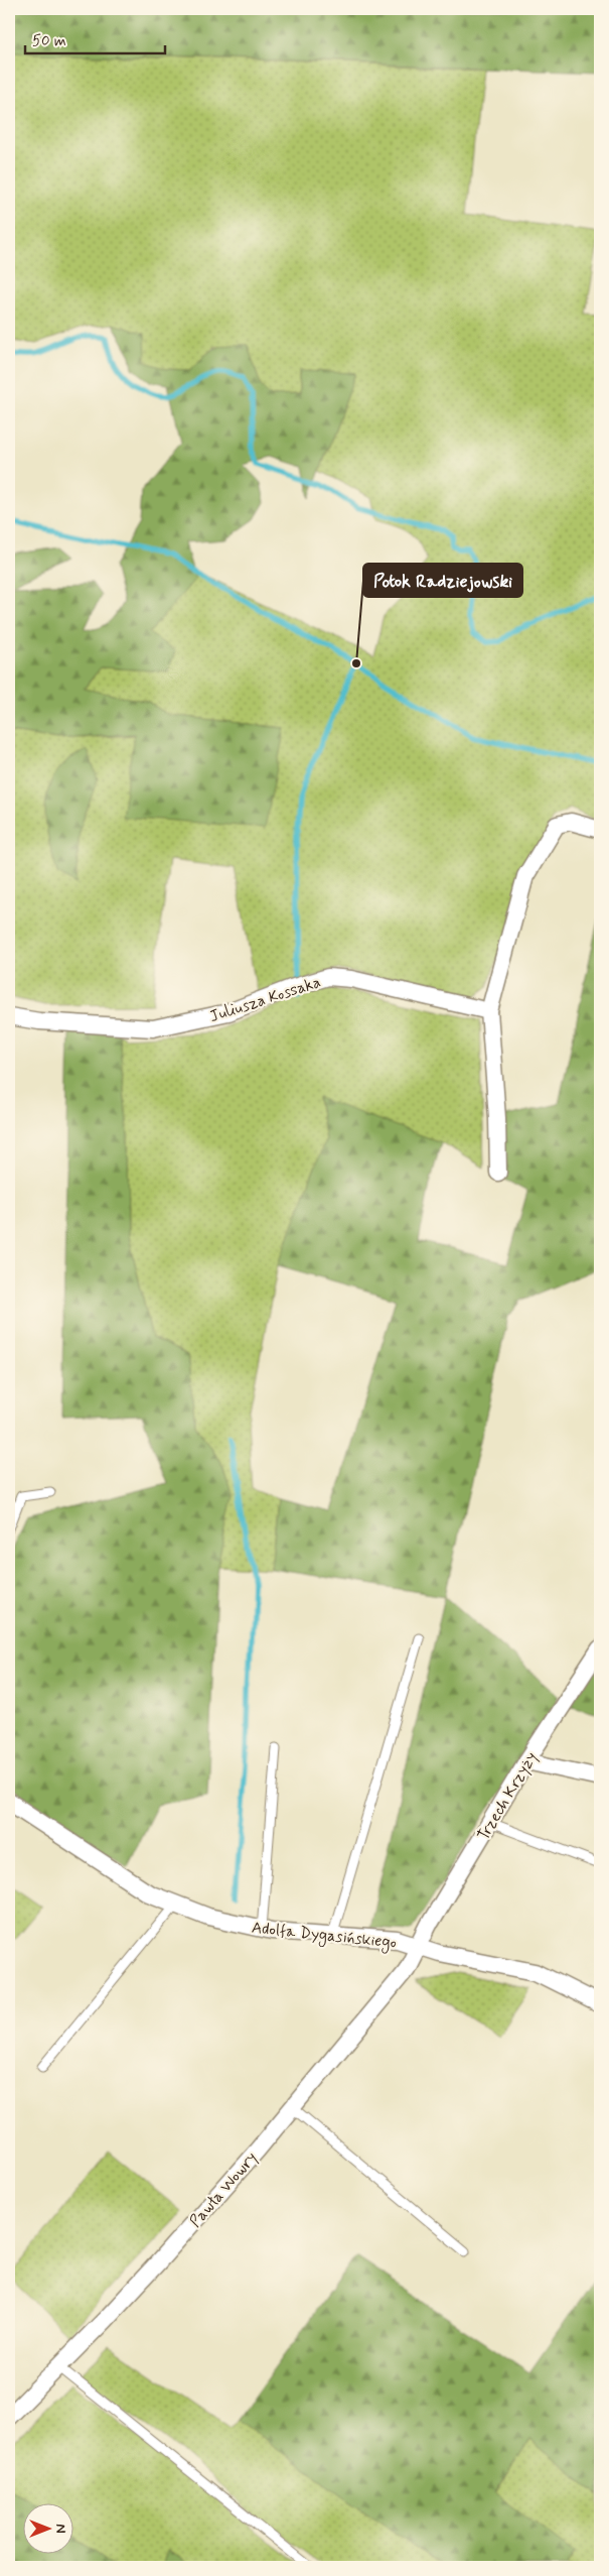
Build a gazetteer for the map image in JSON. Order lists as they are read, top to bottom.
{
  "streets": {
    "street": [
      "Juliusza Kossaka",
      "Trzech Krzyży",
      "Adolfa Dygasińskiego",
      "Pawła Wowry"
    ]
  },
  "crossings": [
    ["Trzech Krzyży", "Adolfa Dygasińskiego"],
    ["Trzech Krzyży", "Pawła Wowry"],
    ["Adolfa Dygasińskiego", "Pawła Wowry"]
  ],
  "places": ["Potok Radziejowski"],
  "scale_bar": "50 m",
  "north": "right"
}
